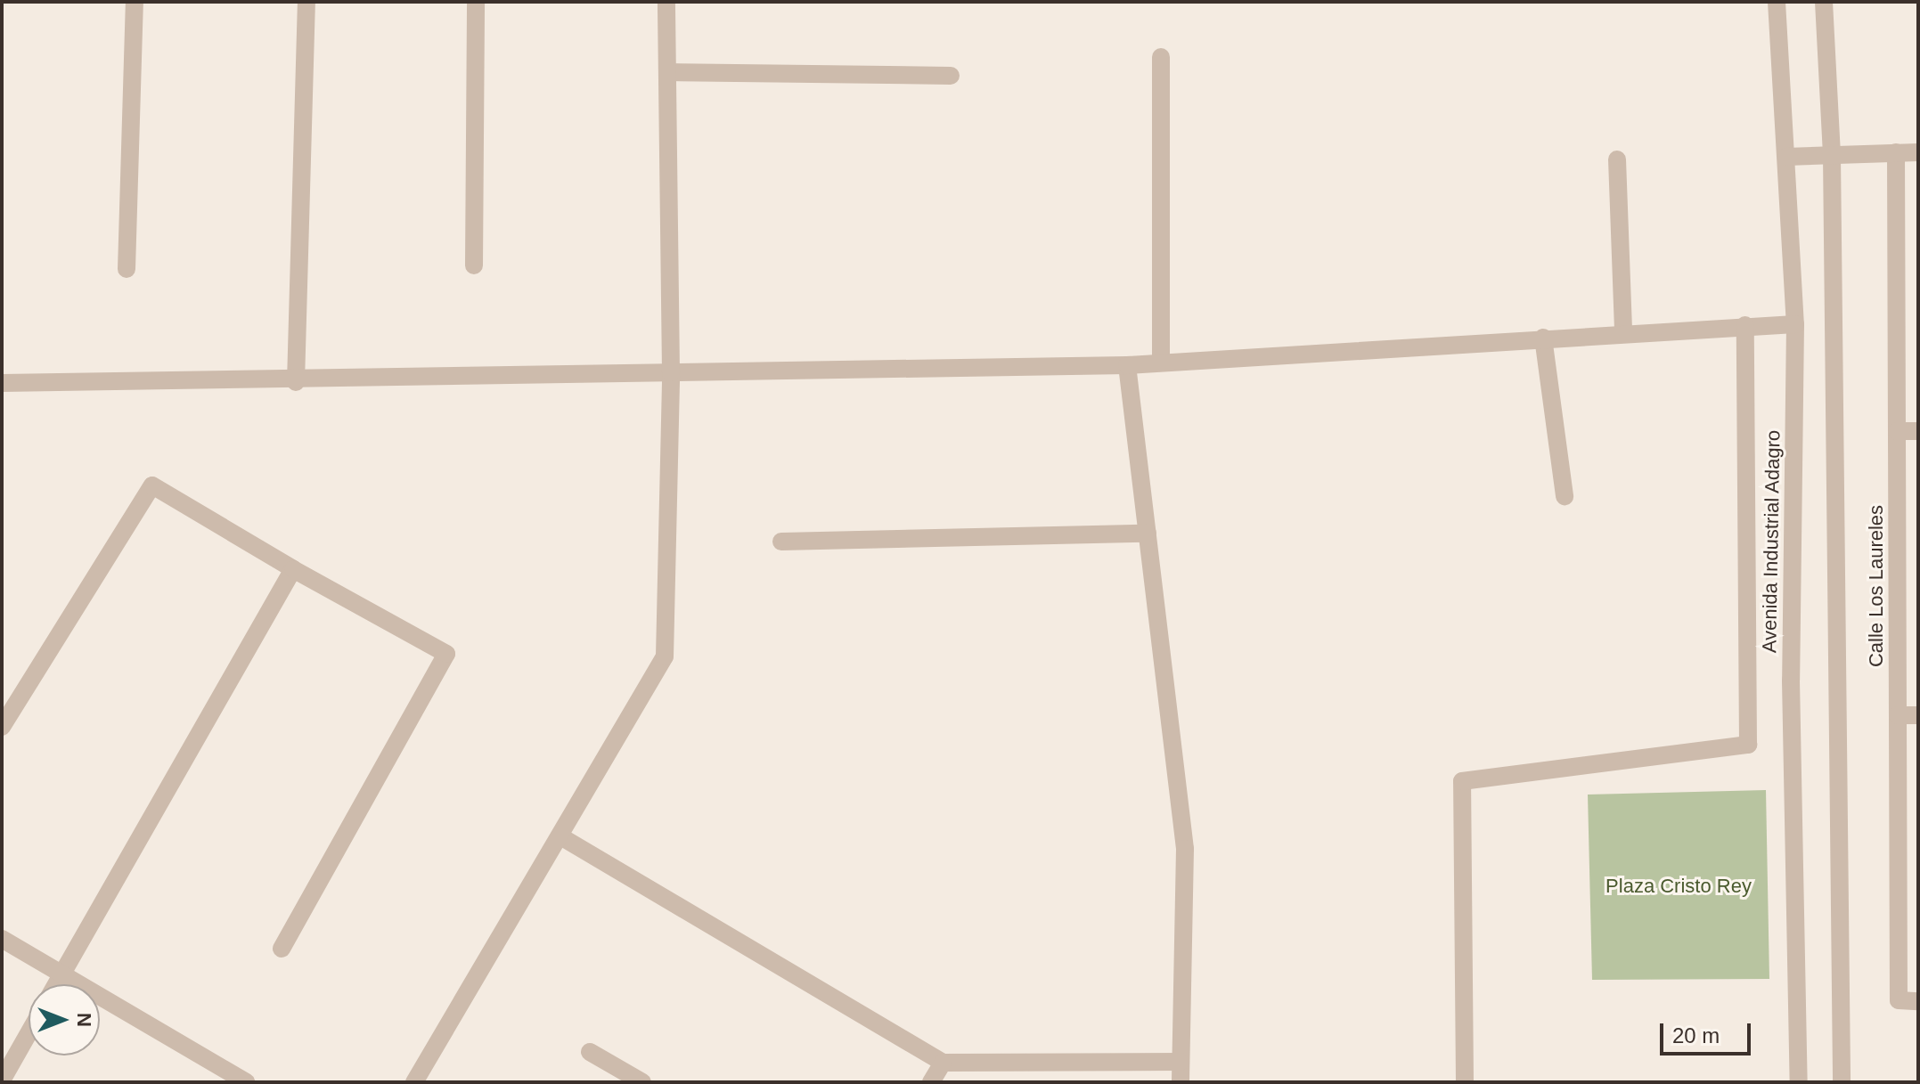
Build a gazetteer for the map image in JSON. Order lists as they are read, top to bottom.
{
  "streets": {
    "street": ["Avenida Industrial Adagro", "Calle Los Laureles"]
  },
  "parks": ["Plaza Cristo Rey"],
  "scale_bar": "20 m",
  "north": "right"
}
